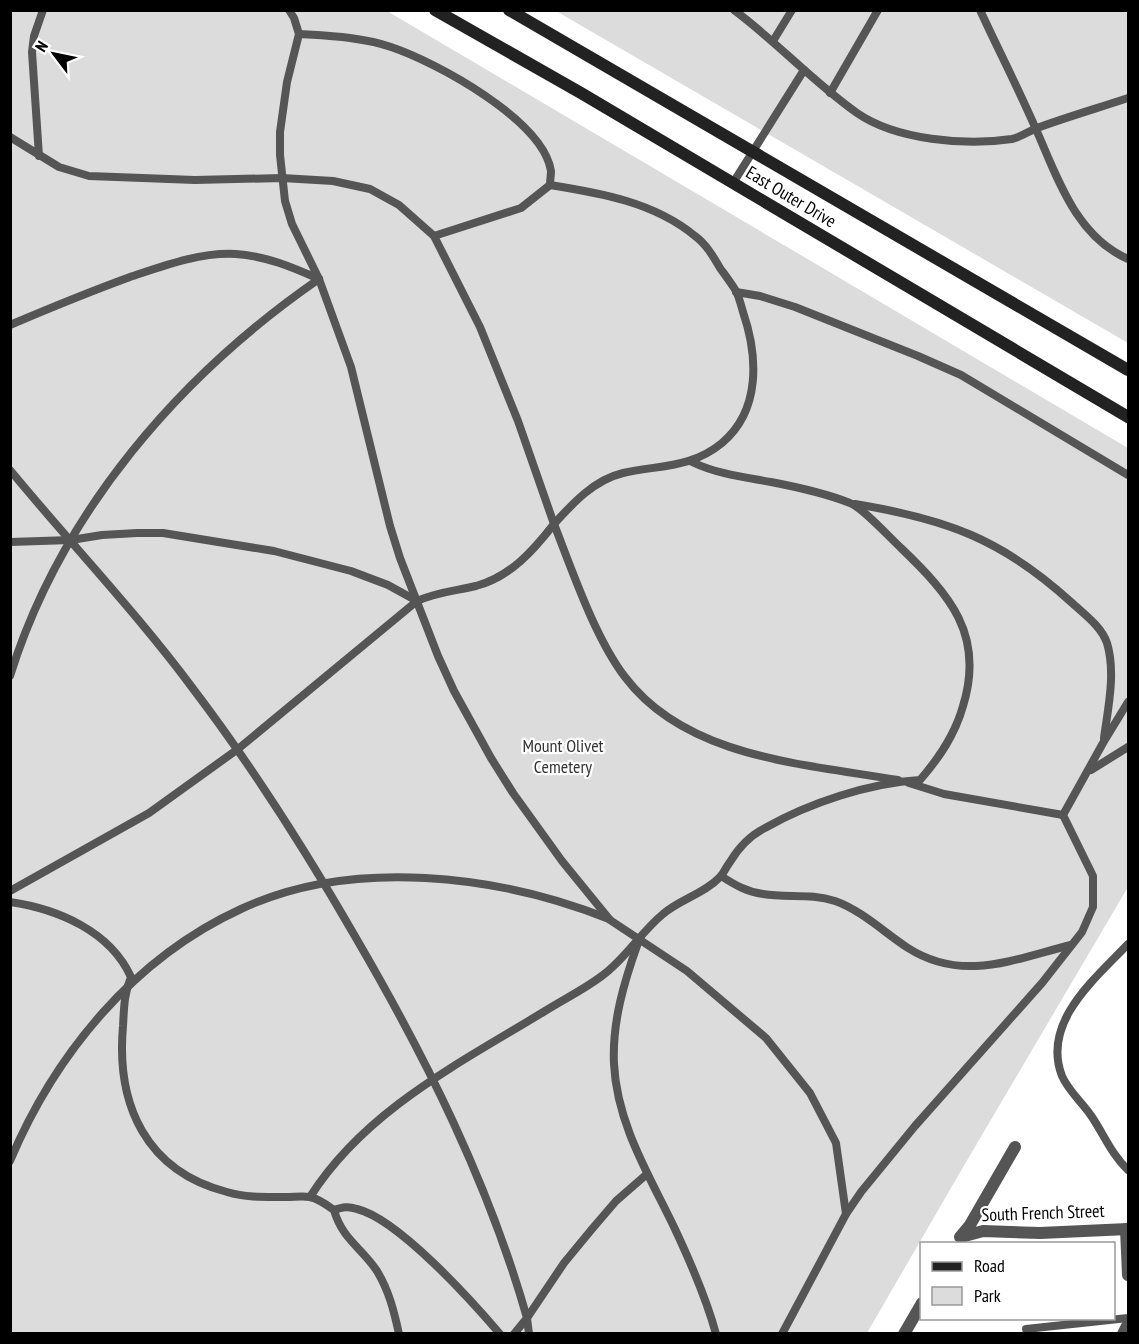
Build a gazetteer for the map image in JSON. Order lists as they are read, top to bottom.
{
  "streets": {
    "main road": ["East Outer Drive"],
    "street": ["South French Street"]
  },
  "parks": ["Mount Olivet Cemetery"],
  "legend": ["Road", "Park"],
  "north": "top left"
}
